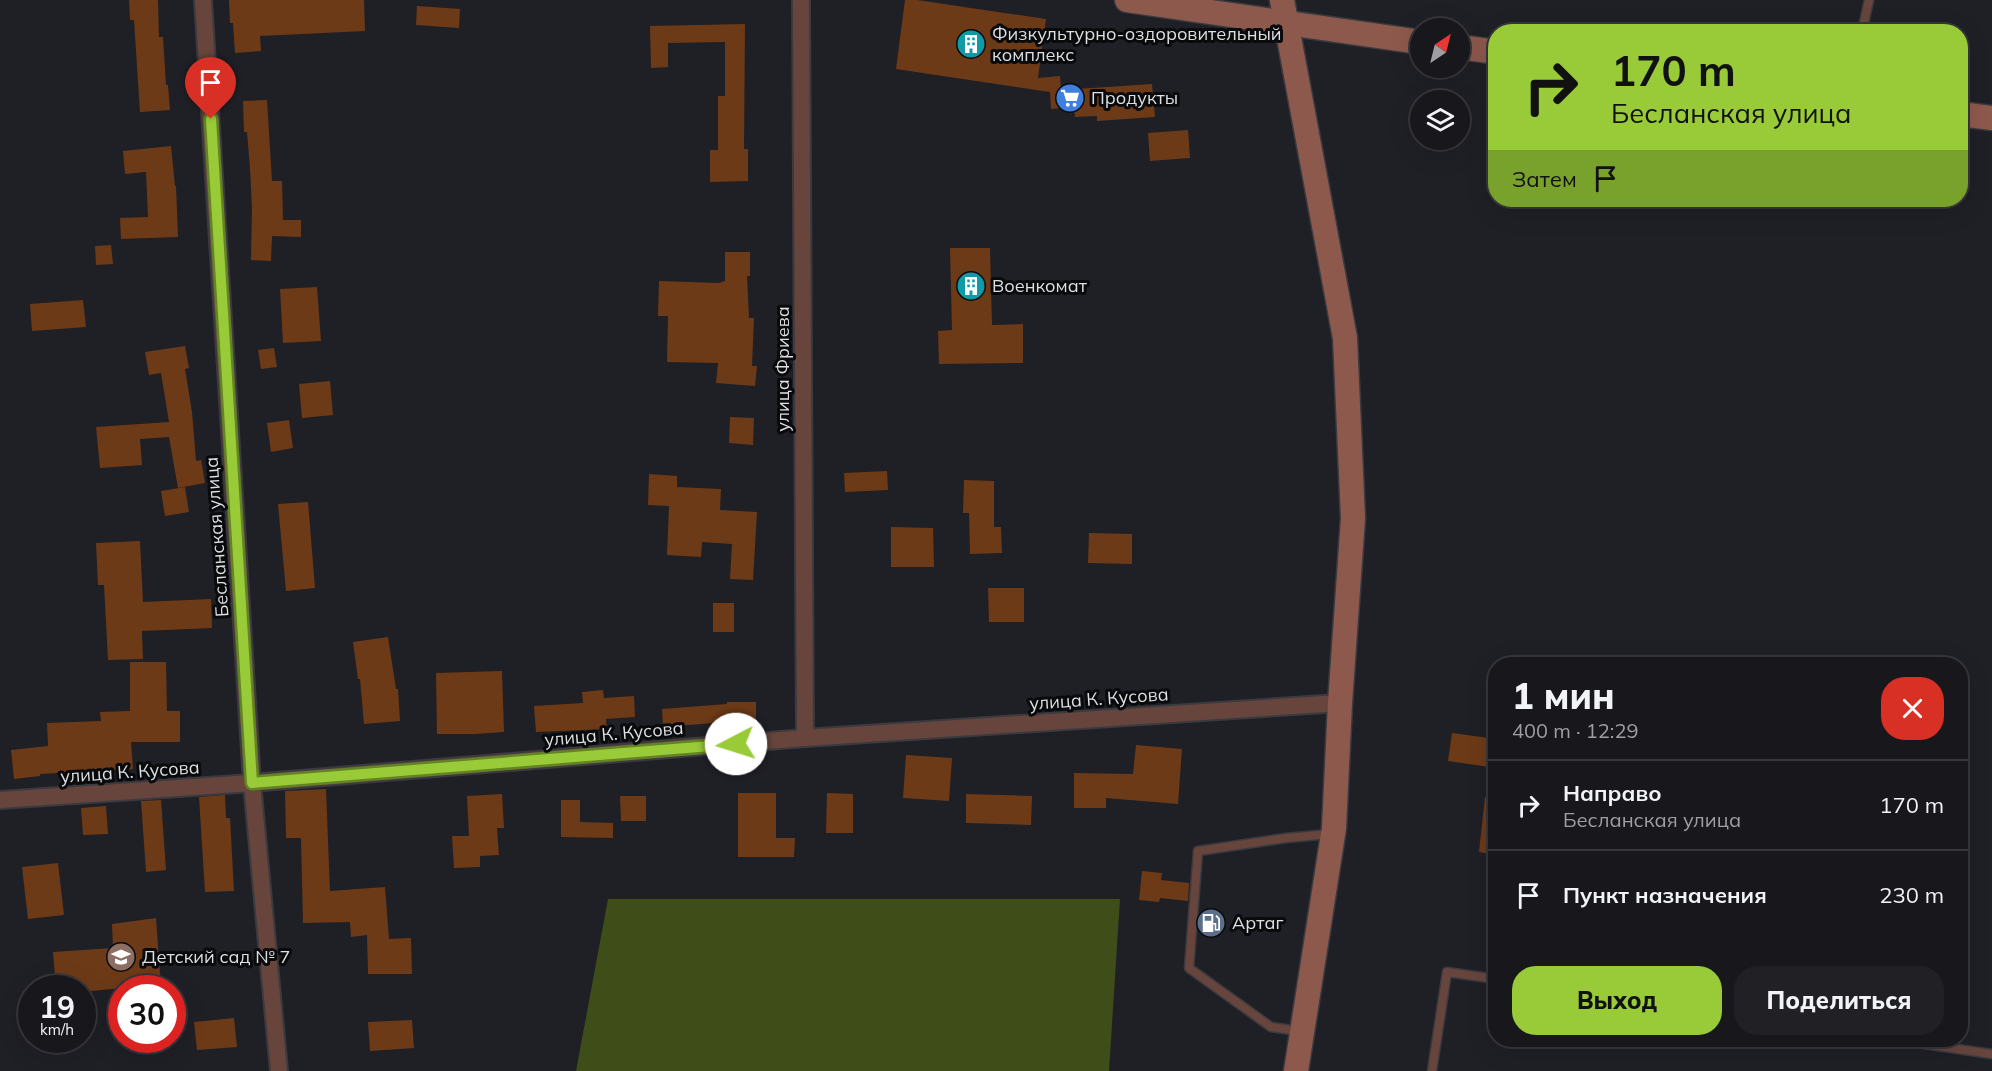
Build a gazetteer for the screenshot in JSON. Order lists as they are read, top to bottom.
{
  "streets": {
    "street": ["улица Фриева", "Бесланская улица", "улица К. Кусова"]
  },
  "crossings": [
    ["улица Фриева", "улица К. Кусова"],
    ["Бесланская улица", "улица К. Кусова"]
  ],
  "places": {
    "building": ["Физкультурно-оздоровительный комплекс", "Военкомат"],
    "supermarket": ["Продукты"],
    "fuel station": ["Артаг"],
    "school or university": ["Детский сад № 7"]
  },
  "north": "top right",
  "page": {
    "turn": ["170 m", "Бесланская улица"],
    "then": "Затем",
    "heading": ["1 мин", "400 m · 12:29"],
    "list": [
      {
        "name": "Направо",
        "note": "Бесланская улица",
        "value": "170 m"
      },
      {
        "name": "Пункт назначения",
        "value": "230 m"
      }
    ],
    "buttons": ["Выход", "Поделиться"],
    "speed": "19 km/h",
    "limit": "30"
  }
}
